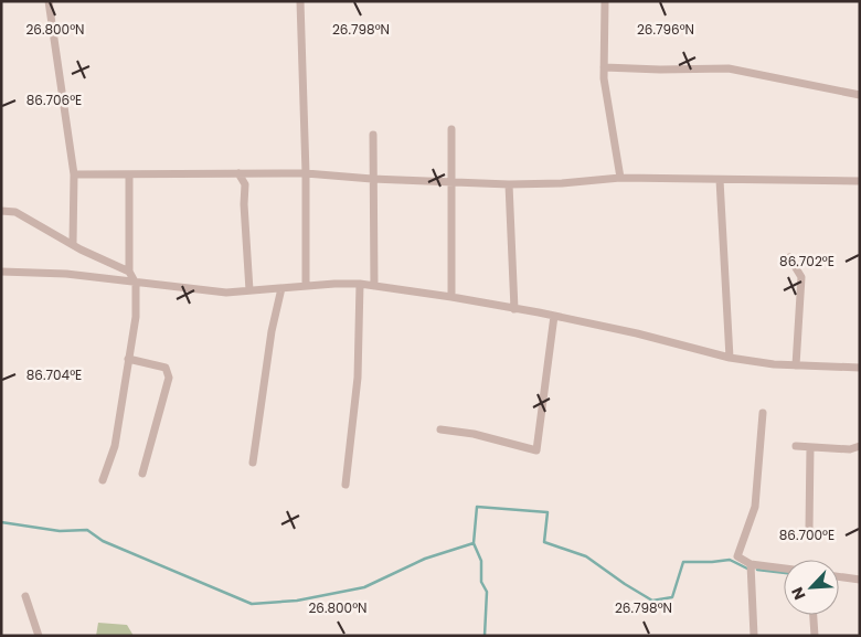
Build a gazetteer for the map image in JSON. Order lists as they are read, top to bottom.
{
  "north": "bottom left",
  "coordinates": [
    "26.800°N",
    "26.798°N",
    "26.796°N",
    "86.706°E",
    "86.702°E",
    "86.704°E",
    "86.700°E"
  ]
}
